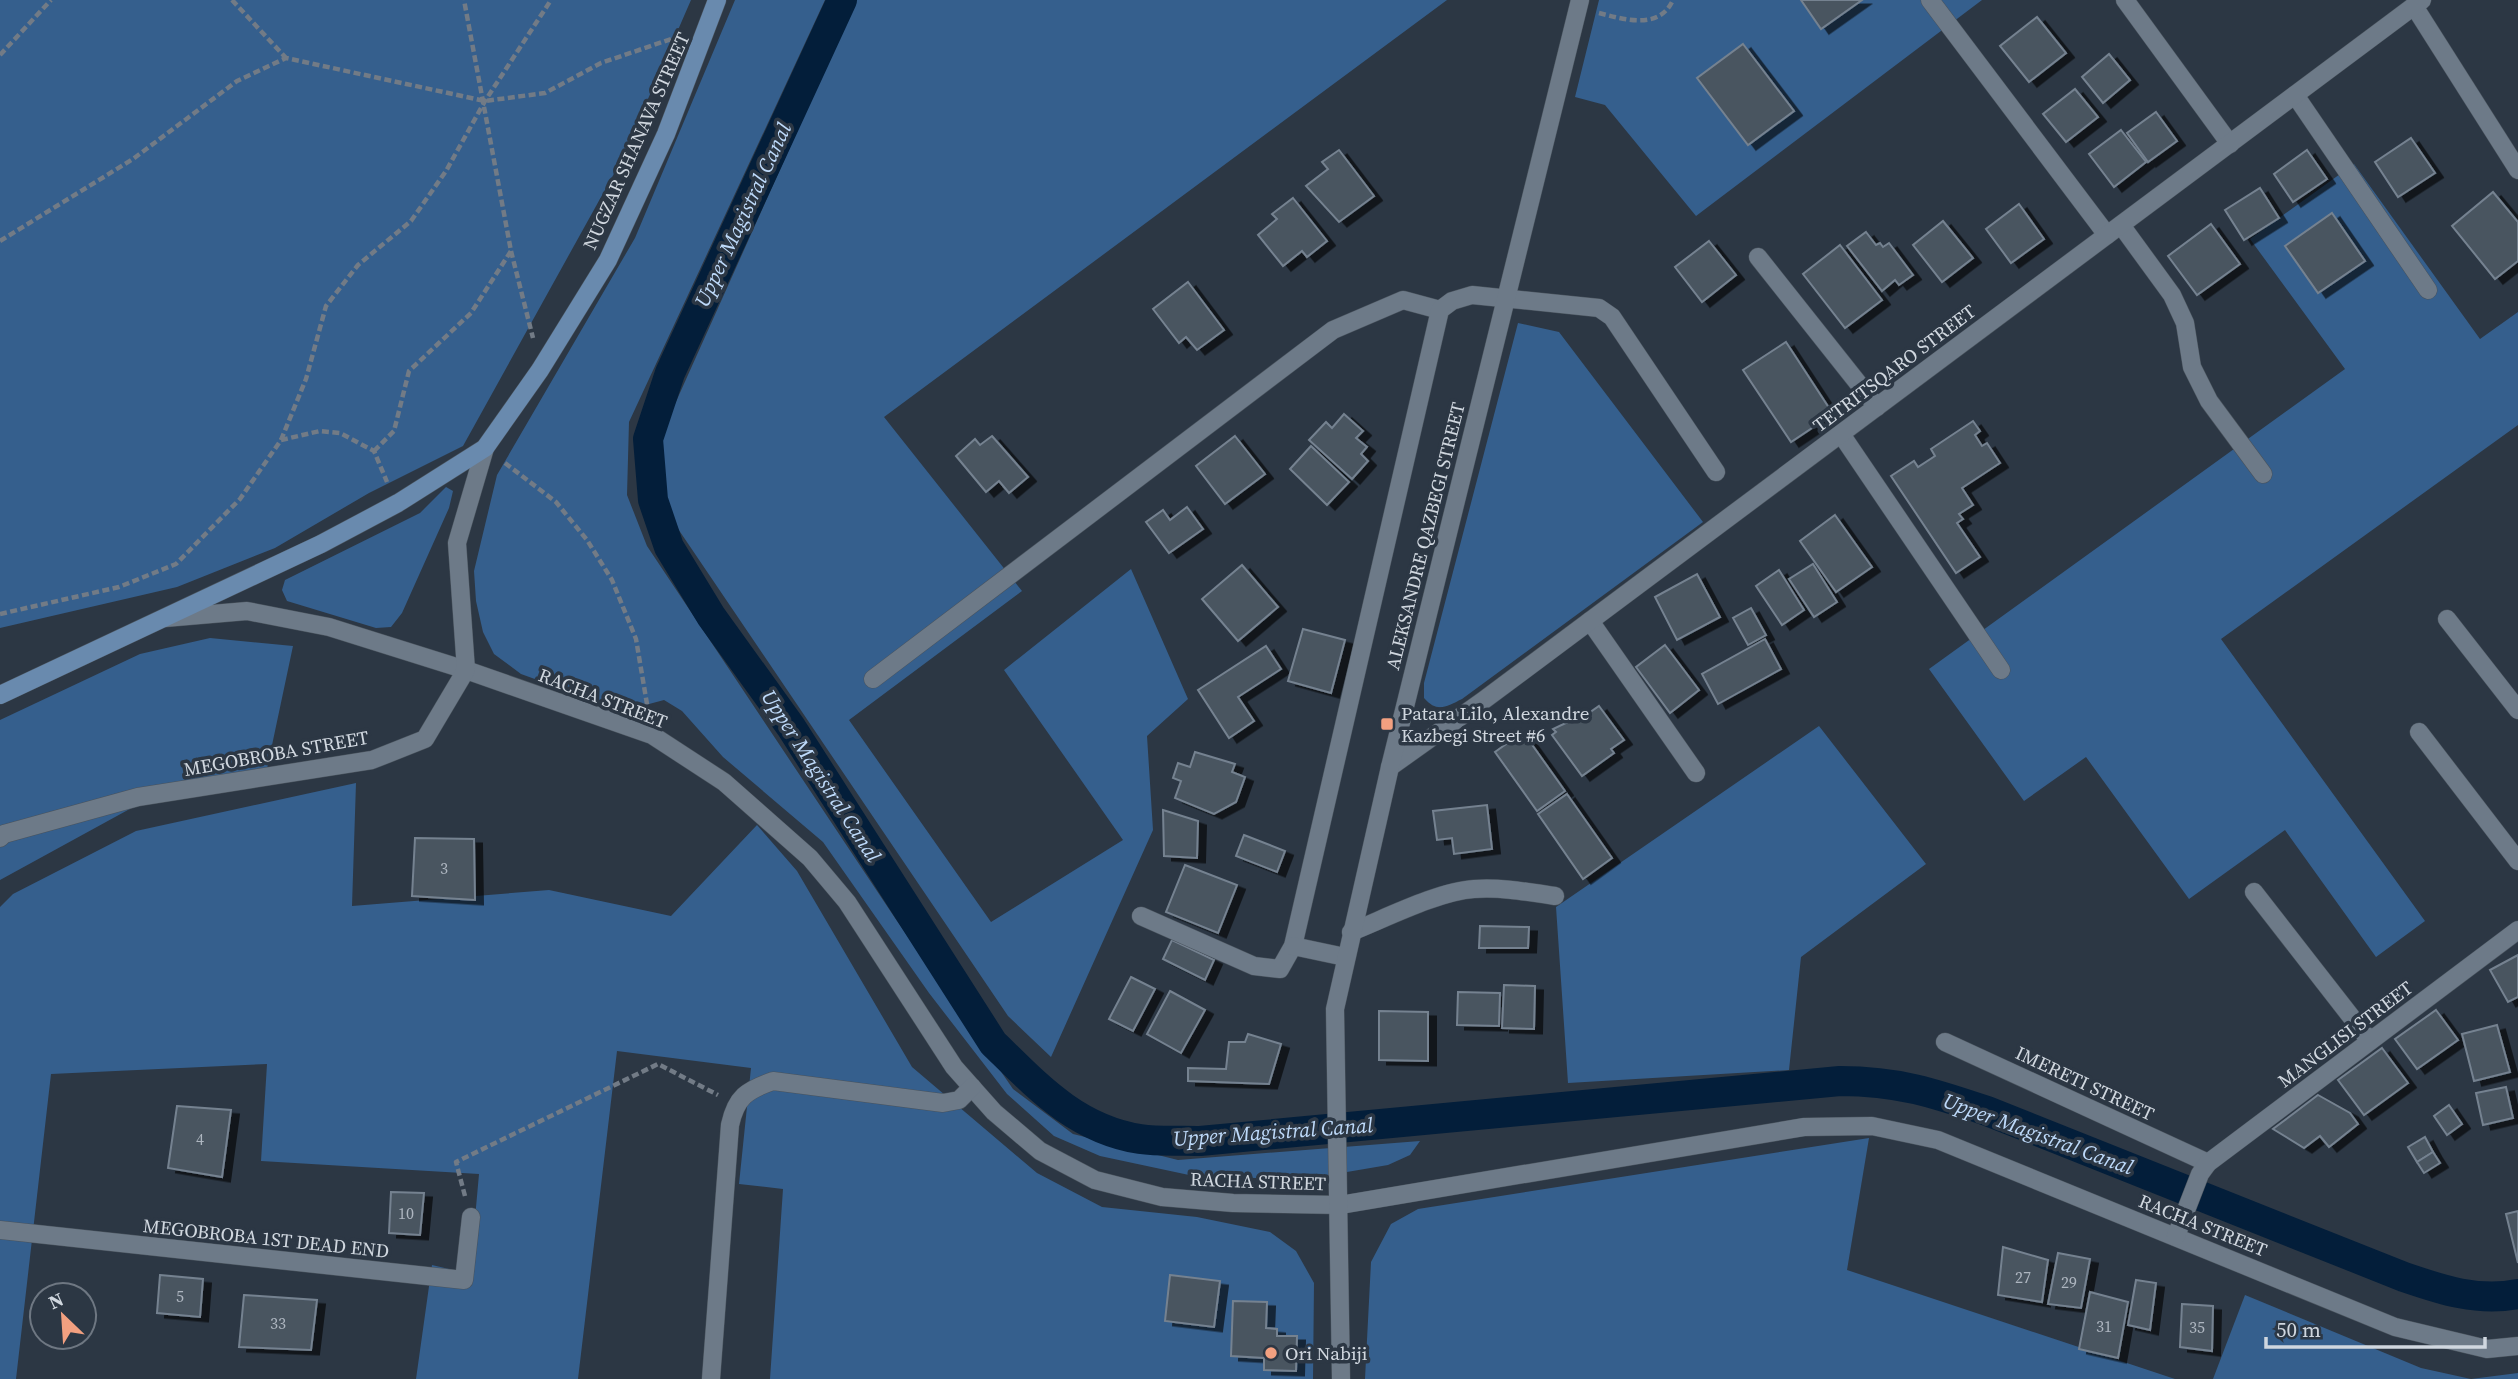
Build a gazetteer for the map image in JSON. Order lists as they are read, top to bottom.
{
  "streets": {
    "main road": ["NUGZAR SHANAVA STREET"],
    "street": [
      "TETRITSQARO STREET",
      "ALEKSANDRE QAZBEGI STREET",
      "RACHA STREET",
      "MEGOBROBA STREET",
      "MANGLISI STREET",
      "IMERETI STREET",
      "MEGOBROBA 1ST DEAD END"
    ]
  },
  "crossings": [
    ["NUGZAR SHANAVA STREET", "RACHA STREET"],
    ["TETRITSQARO STREET", "ALEKSANDRE QAZBEGI STREET"],
    ["ALEKSANDRE QAZBEGI STREET", "RACHA STREET"],
    ["RACHA STREET", "MEGOBROBA STREET"],
    ["MANGLISI STREET", "IMERETI STREET"]
  ],
  "water": ["Upper Magistral Canal"],
  "places": {
    "transit": ["Patara Lilo, Alexandre Kazbegi Street #6"],
    "other": ["Ori Nabiji"]
  },
  "house_numbers": [
    "3",
    "4",
    "10",
    "27",
    "29",
    "5",
    "33",
    "31",
    "35"
  ],
  "scale_bar": "50 m",
  "north": "top left"
}
